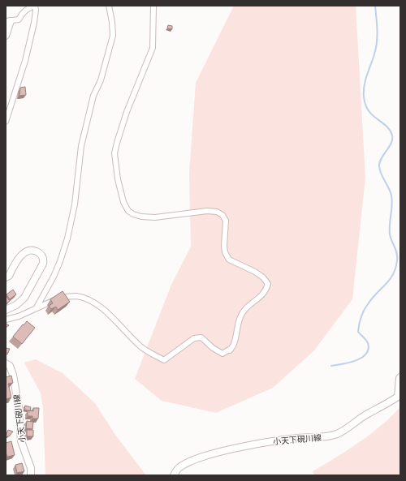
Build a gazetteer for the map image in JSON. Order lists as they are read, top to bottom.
{
  "streets": {
    "main road": ["小天下硯川線"]
  }
}
